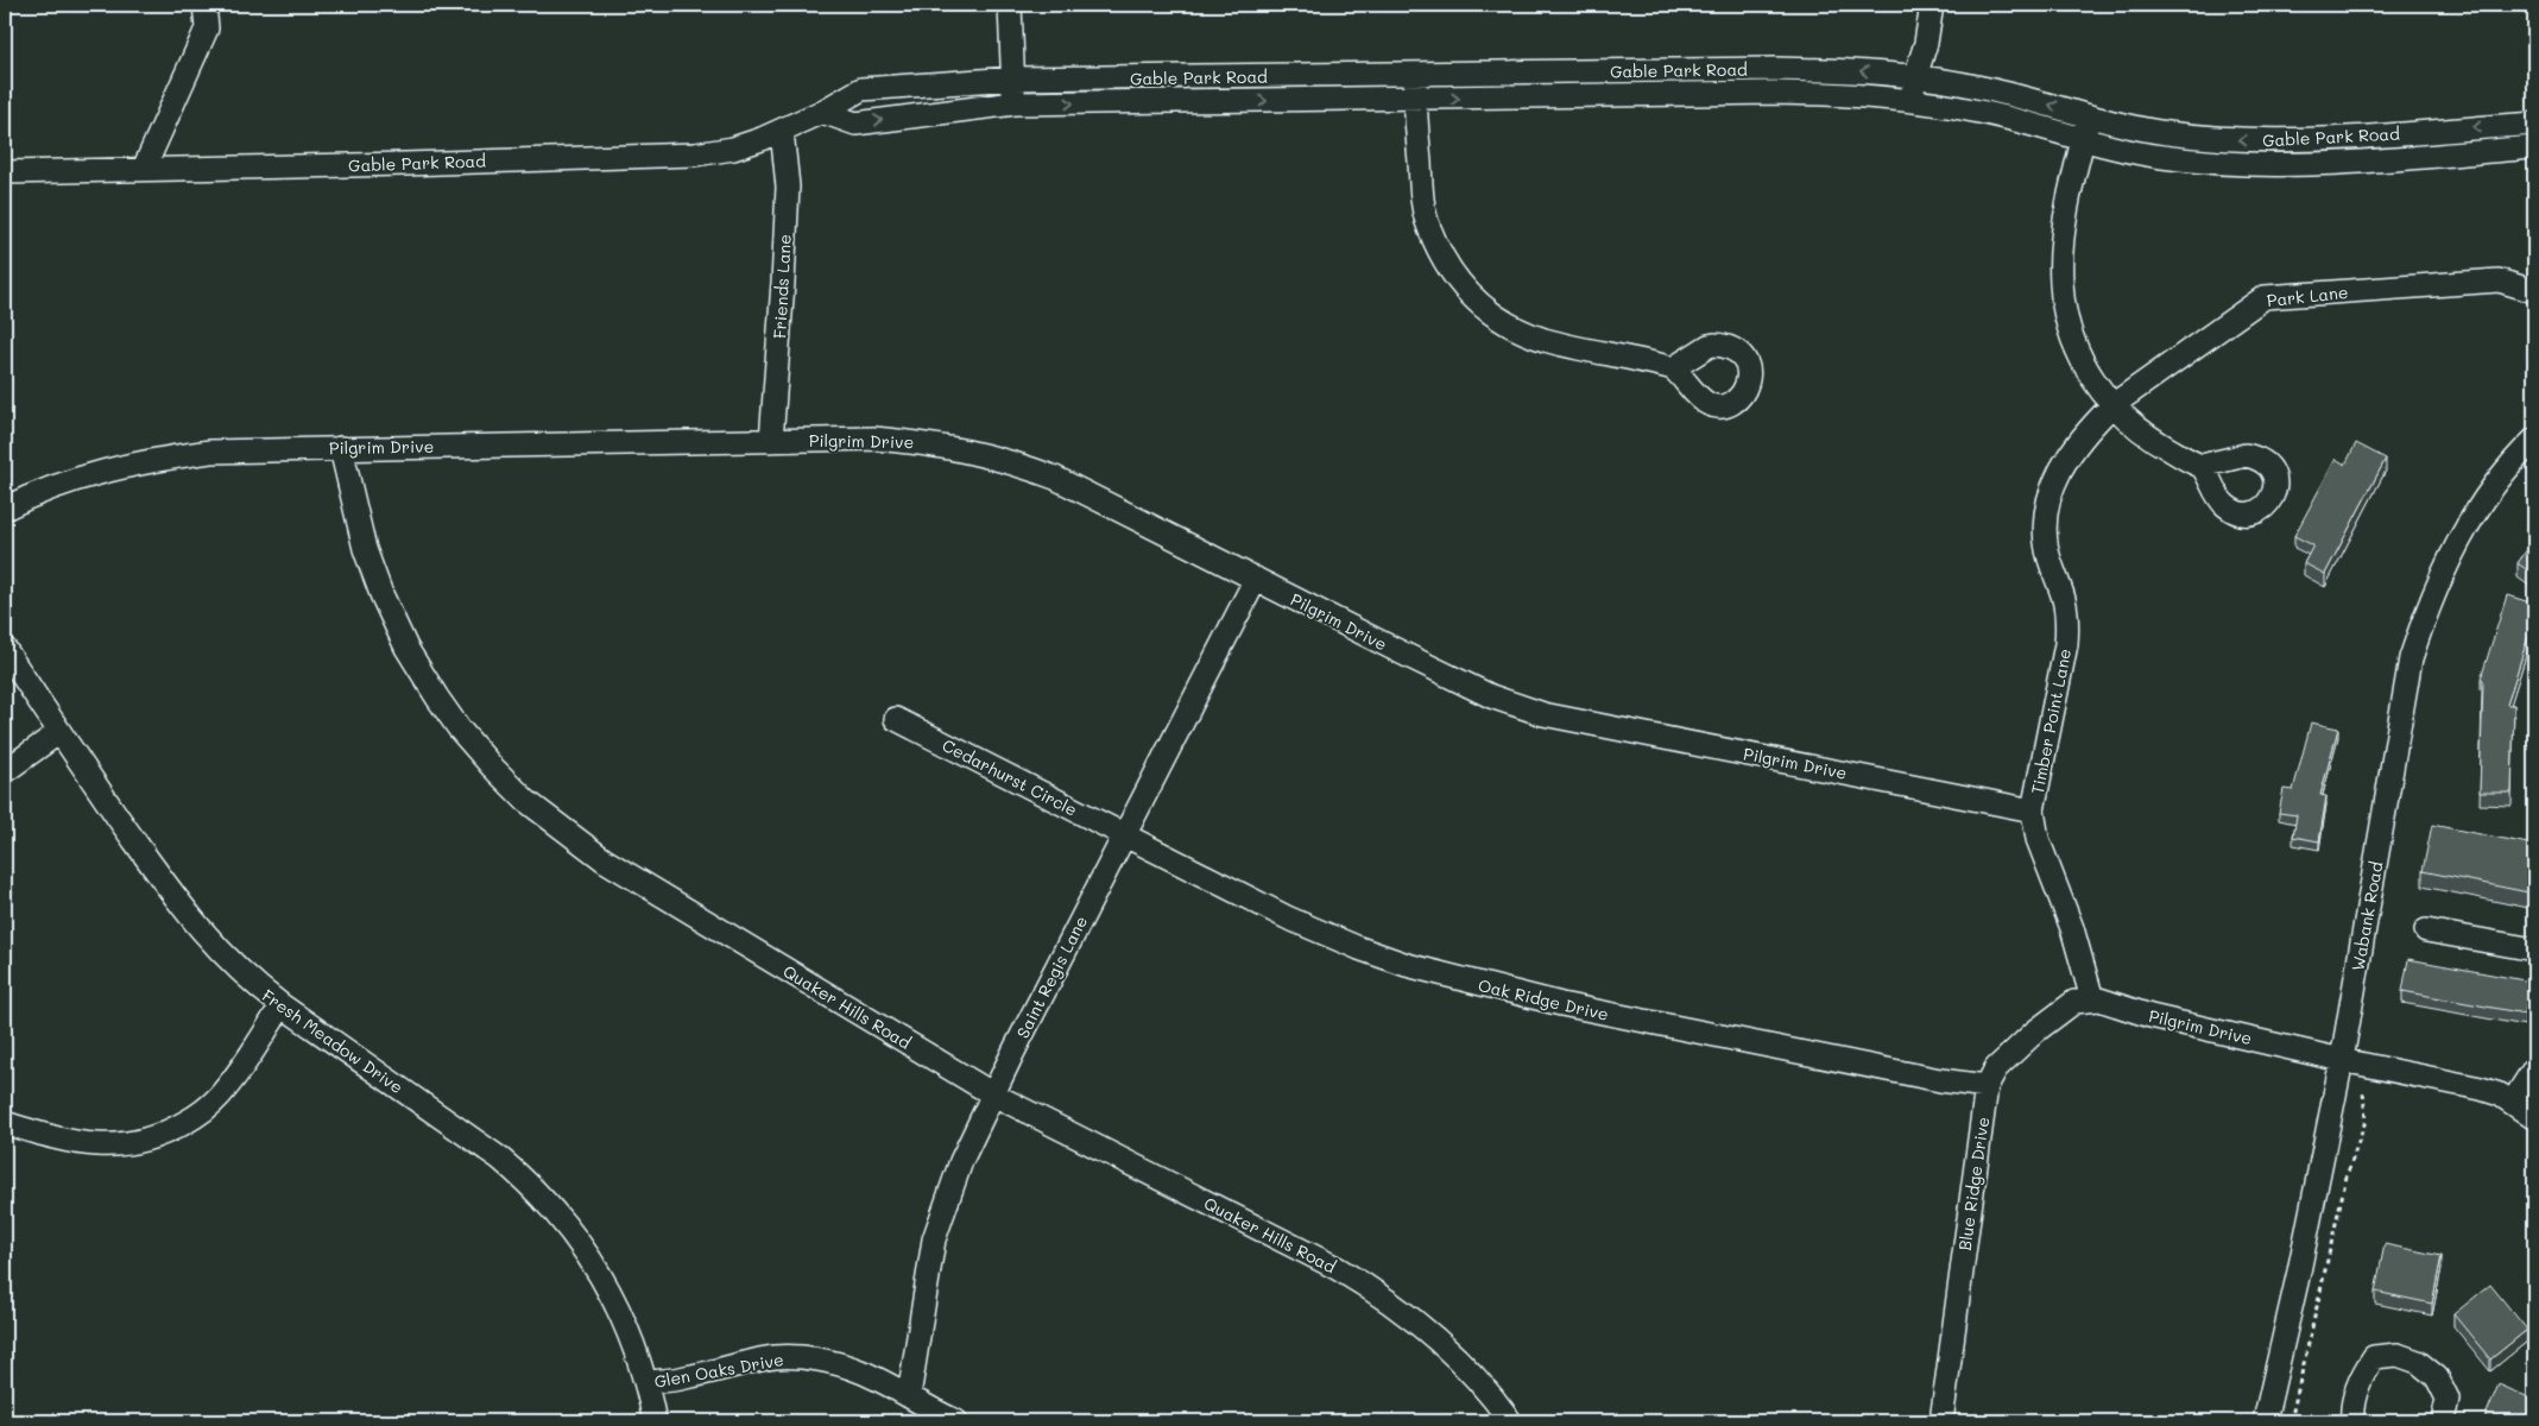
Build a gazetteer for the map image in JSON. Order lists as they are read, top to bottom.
{
  "streets": {
    "street": [
      "Gable Park Road",
      "Friends Lane",
      "Park Lane",
      "Pilgrim Drive",
      "Timber Point Lane",
      "Cedarhurst Circle",
      "Wabank Road",
      "Saint Regis Lane",
      "Oak Ridge Drive",
      "Quaker Hills Road",
      "Fresh Meadow Drive",
      "Blue Ridge Drive",
      "Glen Oaks Drive"
    ]
  },
  "crossings": [
    ["Gable Park Road", "Friends Lane"],
    ["Friends Lane", "Pilgrim Drive"],
    ["Park Lane", "Timber Point Lane"],
    ["Pilgrim Drive", "Timber Point Lane"],
    ["Pilgrim Drive", "Wabank Road"],
    ["Pilgrim Drive", "Saint Regis Lane"],
    ["Pilgrim Drive", "Quaker Hills Road"],
    ["Pilgrim Drive", "Blue Ridge Drive"],
    ["Cedarhurst Circle", "Saint Regis Lane"],
    ["Cedarhurst Circle", "Oak Ridge Drive"],
    ["Saint Regis Lane", "Oak Ridge Drive"],
    ["Saint Regis Lane", "Quaker Hills Road"],
    ["Saint Regis Lane", "Glen Oaks Drive"],
    ["Oak Ridge Drive", "Blue Ridge Drive"],
    ["Fresh Meadow Drive", "Glen Oaks Drive"]
  ]
}
